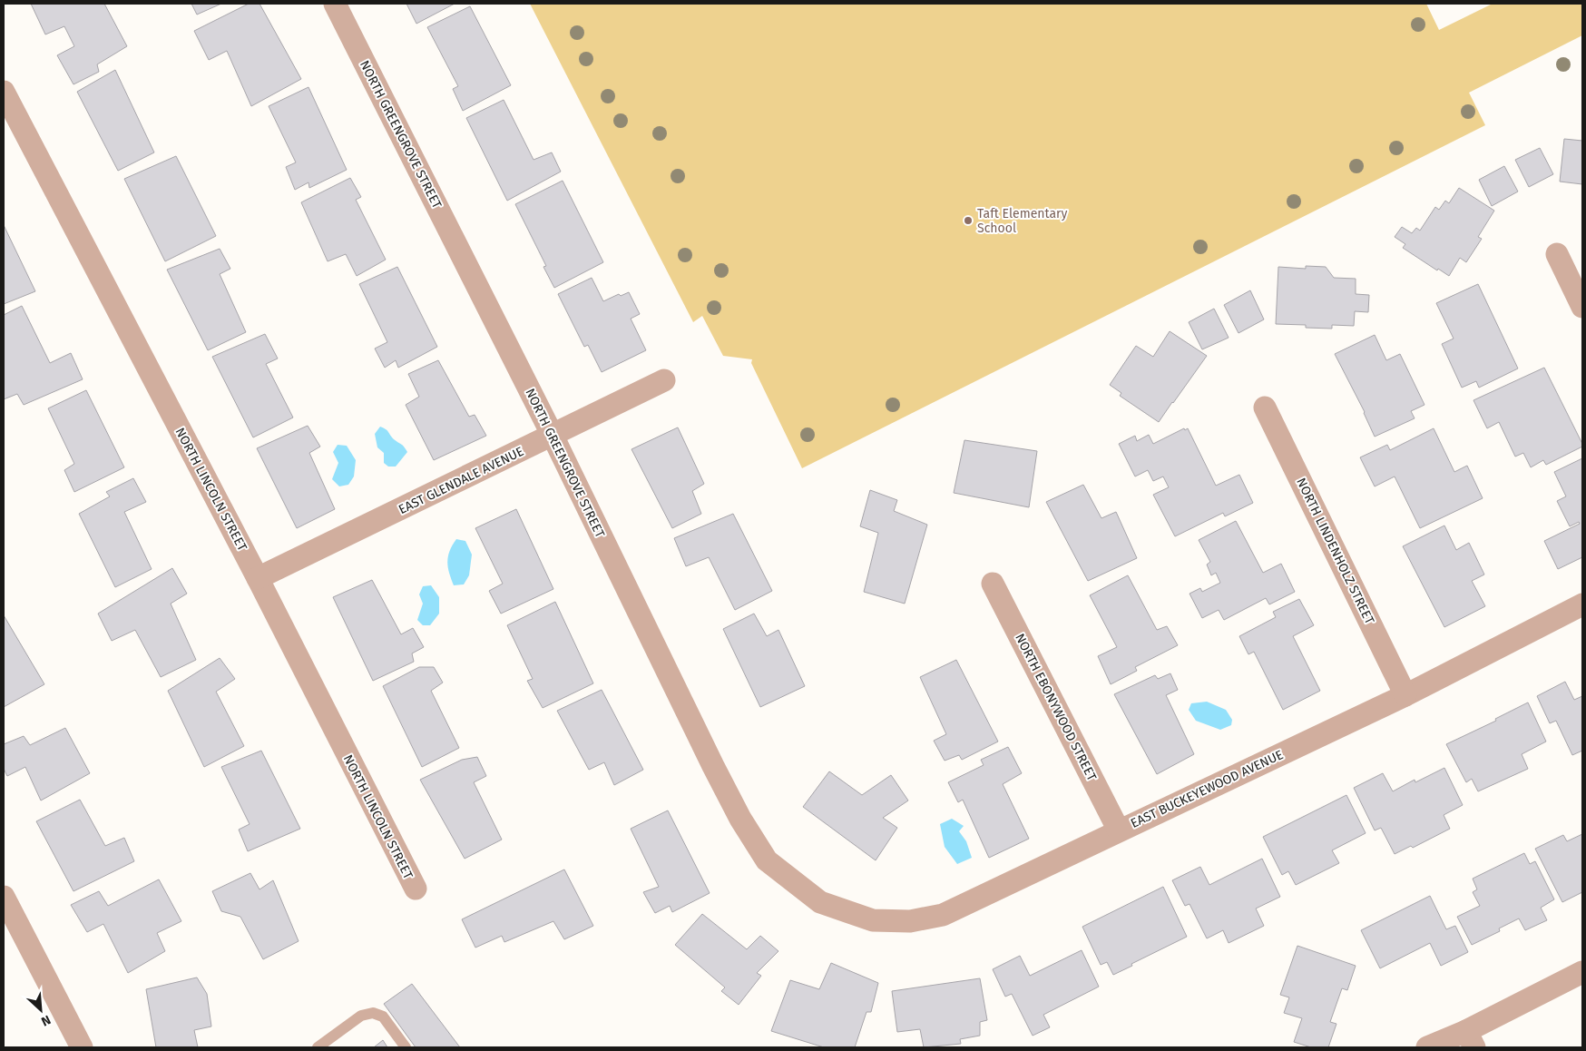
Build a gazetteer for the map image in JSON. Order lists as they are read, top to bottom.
{
  "streets": {
    "street": [
      "NORTH GREENGROVE STREET",
      "EAST GLENDALE AVENUE",
      "NORTH LINCOLN STREET",
      "NORTH LINDENHOLZ STREET",
      "NORTH EBONYWOOD STREET",
      "EAST BUCKEYEWOOD AVENUE"
    ]
  },
  "crossings": [
    ["NORTH GREENGROVE STREET", "EAST GLENDALE AVENUE"],
    ["NORTH GREENGROVE STREET", "EAST BUCKEYEWOOD AVENUE"],
    ["EAST GLENDALE AVENUE", "NORTH LINCOLN STREET"],
    ["NORTH LINDENHOLZ STREET", "EAST BUCKEYEWOOD AVENUE"],
    ["NORTH EBONYWOOD STREET", "EAST BUCKEYEWOOD AVENUE"]
  ],
  "places": ["Taft Elementary School"],
  "north": "bottom right"
}
